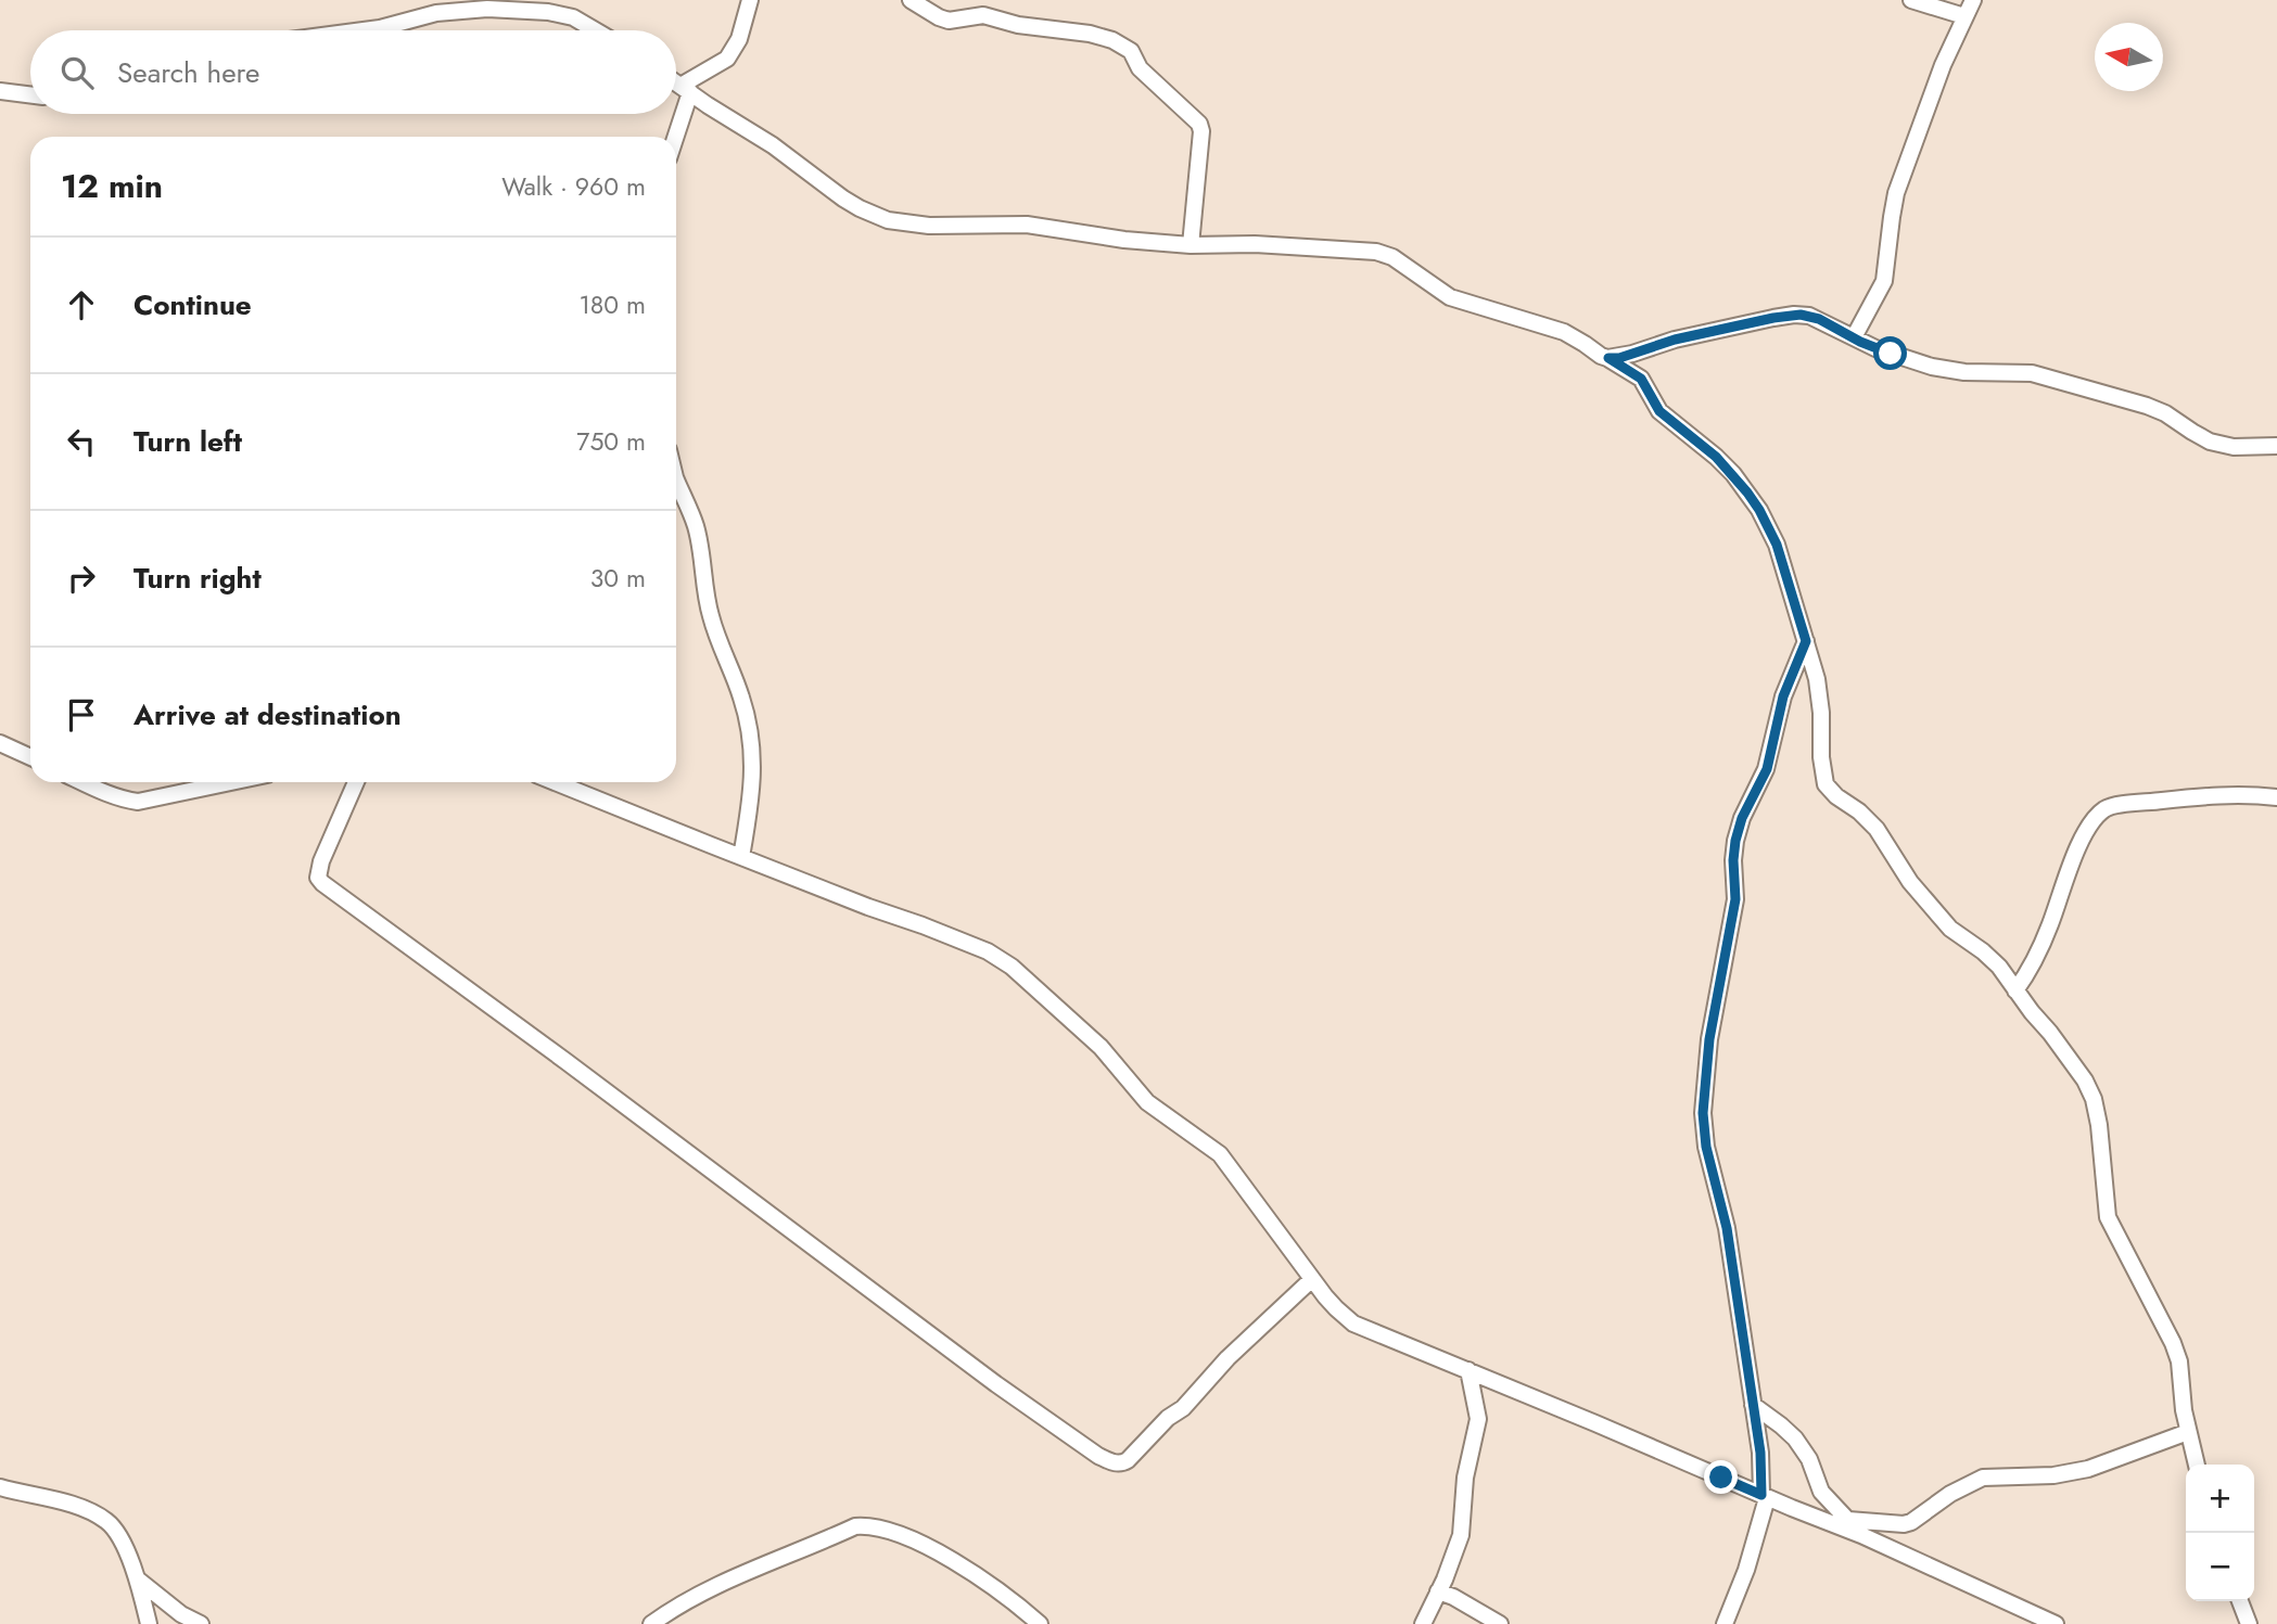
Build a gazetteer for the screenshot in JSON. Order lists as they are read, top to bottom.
{
  "north": "left",
  "page": {
    "search": "Search here",
    "heading": ["12 min", "Walk · 960 m"],
    "list": [
      ["Continue", "180 m"],
      ["Turn left", "750 m"],
      ["Turn right", "30 m"],
      "Arrive at destination"
    ],
    "map_buttons": ["+", "−"]
  }
}
